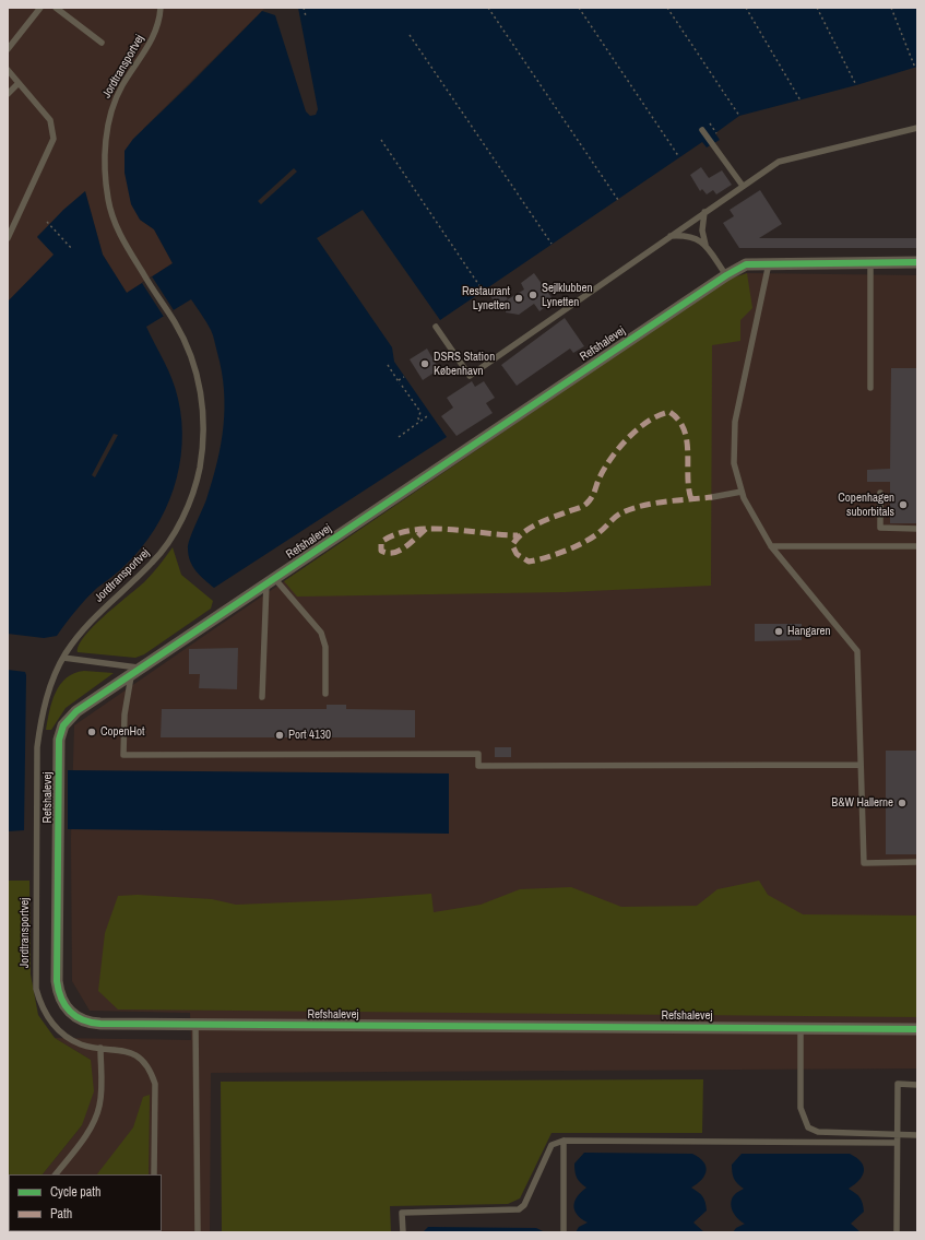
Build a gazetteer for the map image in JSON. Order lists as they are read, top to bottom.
{
  "streets": {
    "street": ["Refshalevej"],
    "lane": ["Jordtransportvej"]
  },
  "places": [
    "Sejlklubben Lynetten",
    "Restaurant Lynetten",
    "DSRS Station København",
    "Copenhagen suborbitals",
    "Hangaren",
    "CopenHot",
    "Port 4130",
    "B&W Hallerne"
  ],
  "legend": ["Cycle path", "Path"]
}
